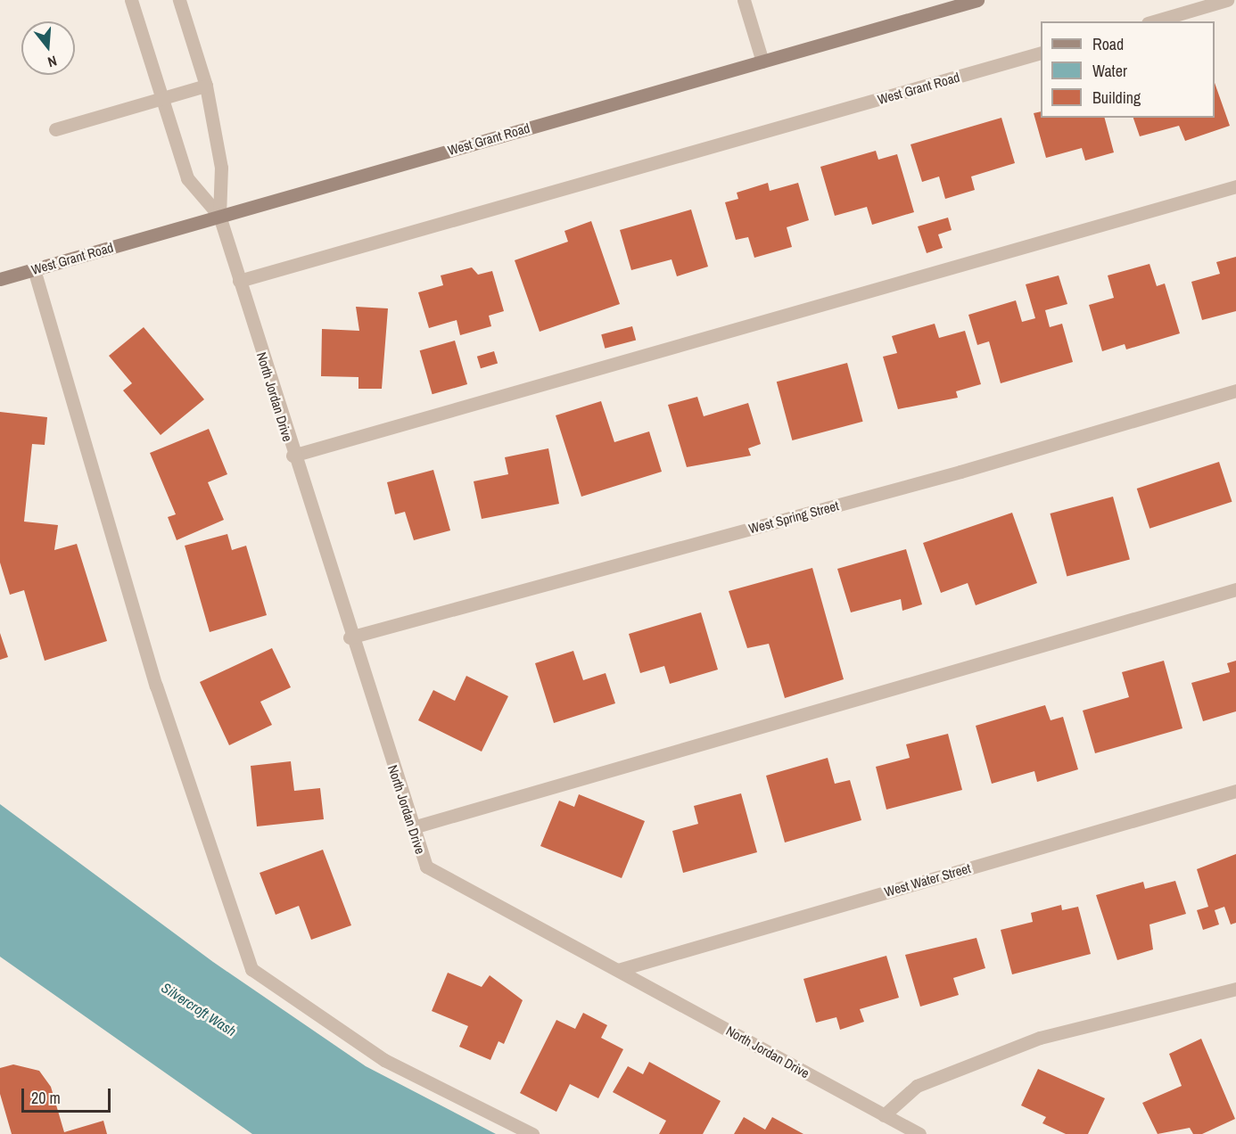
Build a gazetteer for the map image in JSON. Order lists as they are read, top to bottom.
{
  "streets": {
    "main road": ["West Grant Road"],
    "street": ["North Jordan Drive", "West Spring Street", "West Water Street"]
  },
  "crossings": [
    ["West Grant Road", "North Jordan Drive"],
    ["North Jordan Drive", "West Spring Street"],
    ["North Jordan Drive", "West Water Street"]
  ],
  "water": ["Silvercroft Wash"],
  "legend": ["Road", "Water", "Building"],
  "scale_bar": "20 m",
  "north": "bottom"
}
